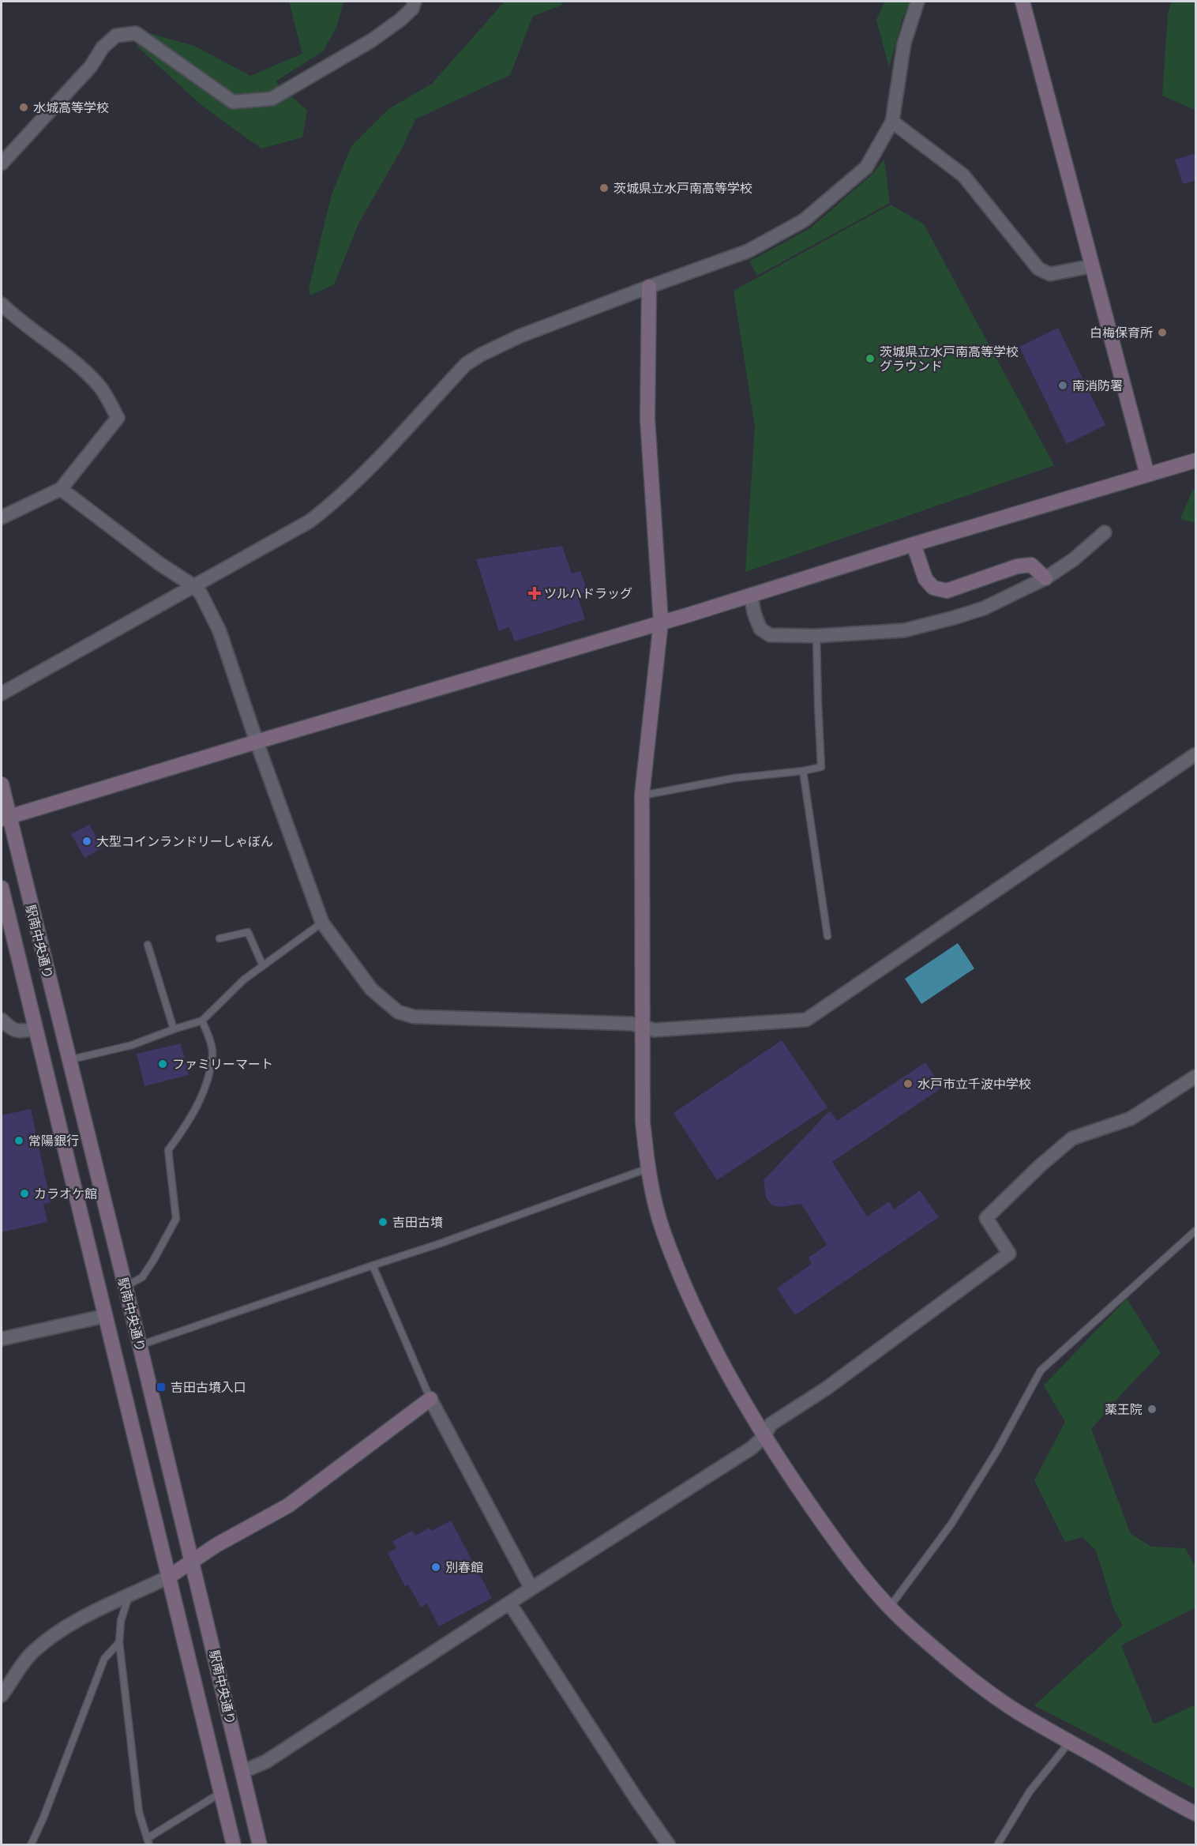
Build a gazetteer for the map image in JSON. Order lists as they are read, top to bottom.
{
  "streets": {
    "street": ["駅南中央通り"]
  },
  "places": {
    "other": [
      "水城高等学校",
      "茨城県立水戸南高等学校",
      "白梅保育所",
      "茨城県立水戸南高等学校 グラウンド",
      "南消防署",
      "大型コインランドリーしゃぼん",
      "ファミリーマート",
      "水戸市立千波中学校",
      "常陽銀行",
      "カラオケ館",
      "吉田古墳",
      "薬王院",
      "別春館"
    ],
    "health": ["ツルハドラッグ"],
    "transit": ["吉田古墳入口"]
  }
}
